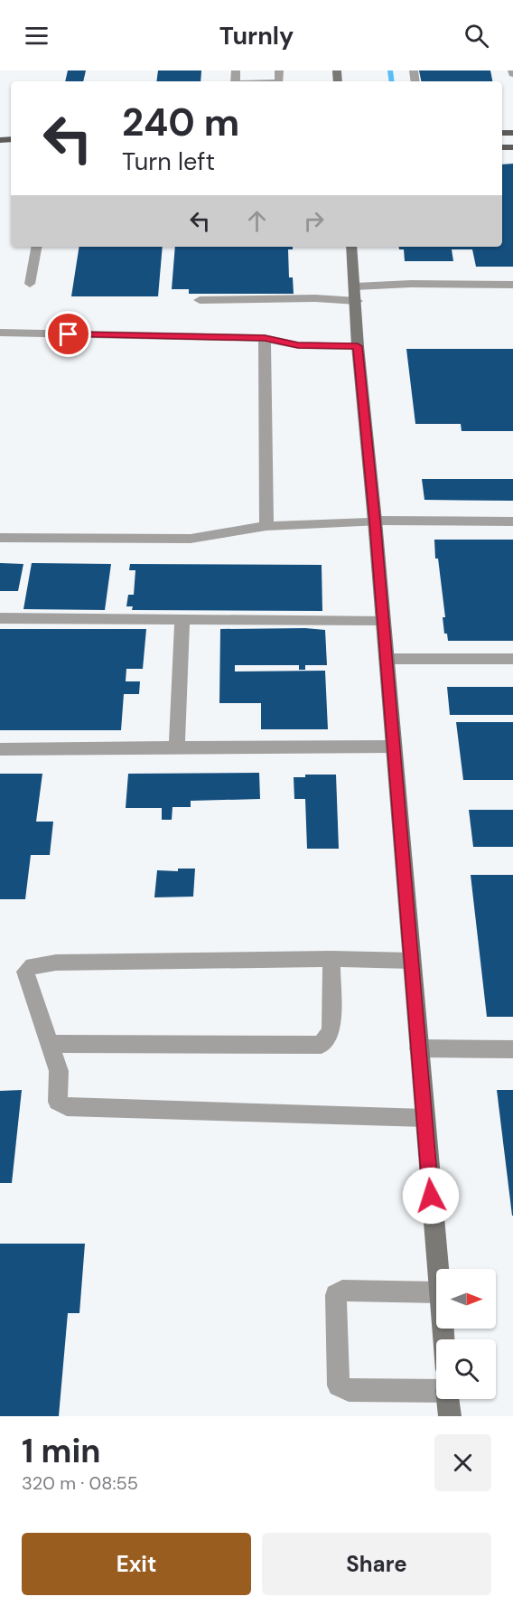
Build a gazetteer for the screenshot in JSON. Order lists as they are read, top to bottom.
{
  "north": "right",
  "page": {
    "header": "Turnly",
    "turn": ["240 m", "Turn left"],
    "heading": ["1 min", "320 m · 08:55"],
    "buttons": ["Exit", "Share"]
  }
}
